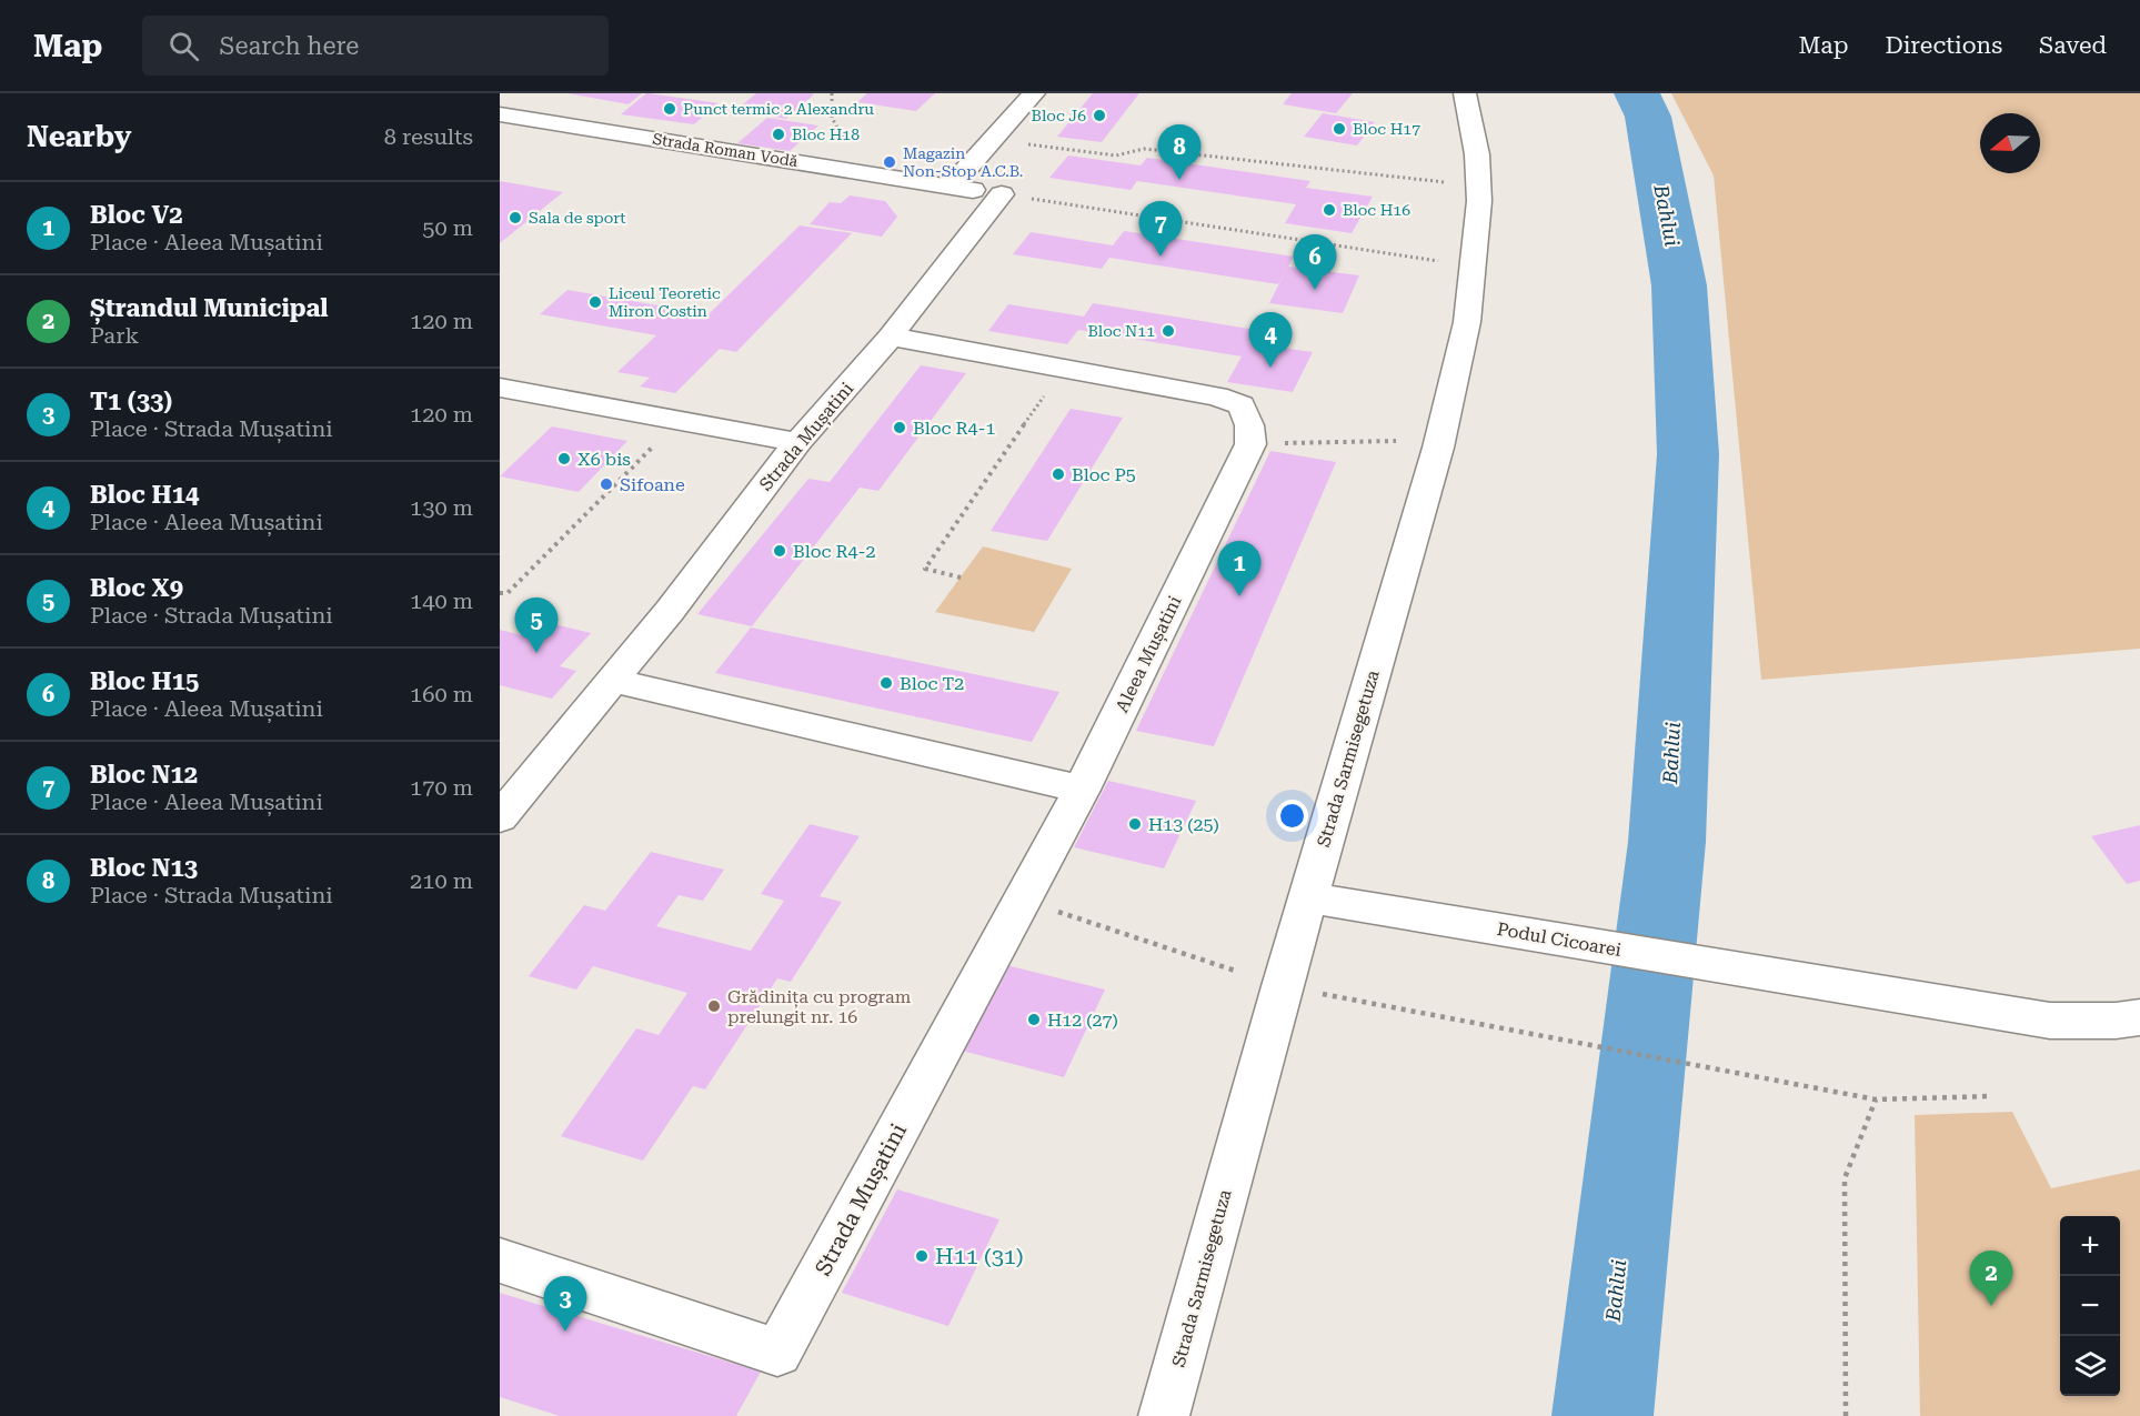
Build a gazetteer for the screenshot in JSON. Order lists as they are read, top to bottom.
{
  "streets": {
    "street": [
      "Strada Roman Vodă",
      "Strada Mușatini",
      "Aleea Mușatini",
      "Strada Sarmisegetuza",
      "Podul Cicoarei"
    ]
  },
  "crossings": [
    ["Strada Mușatini", "Aleea Mușatini"],
    ["Strada Sarmisegetuza", "Podul Cicoarei"]
  ],
  "water": ["Bahlui"],
  "places": [
    "Punct termic 2 Alexandru",
    "Bloc J6",
    "Bloc H17",
    "Bloc H18",
    "Magazin Non-Stop A.C.B.",
    "Bloc H16",
    "Sala de sport",
    "Liceul Teoretic Miron Costin",
    "Bloc N11",
    "Bloc R4-1",
    "X6 bis",
    "Bloc P5",
    "Sifoane",
    "Bloc R4-2",
    "Bloc T2",
    "H13 (25)",
    "Grădinița cu program prelungit nr. 16",
    "H12 (27)",
    "H11 (31)"
  ],
  "north": "left",
  "page": {
    "header": "Map",
    "search": "Search here",
    "nav": ["Map", "Directions", "Saved"],
    "heading": ["Nearby", "8 results"],
    "pins": [
      "8",
      "7",
      "6",
      "4",
      "1",
      "5",
      "2",
      "3"
    ],
    "list": [
      {
        "mark": "1",
        "name": "Bloc V2",
        "note": "Place · Aleea Mușatini",
        "value": "50 m"
      },
      {
        "mark": "2",
        "name": "Ștrandul Municipal",
        "note": "Park",
        "value": "120 m"
      },
      {
        "mark": "3",
        "name": "T1 (33)",
        "note": "Place · Strada Mușatini",
        "value": "120 m"
      },
      {
        "mark": "4",
        "name": "Bloc H14",
        "note": "Place · Aleea Mușatini",
        "value": "130 m"
      },
      {
        "mark": "5",
        "name": "Bloc X9",
        "note": "Place · Strada Mușatini",
        "value": "140 m"
      },
      {
        "mark": "6",
        "name": "Bloc H15",
        "note": "Place · Aleea Mușatini",
        "value": "160 m"
      },
      {
        "mark": "7",
        "name": "Bloc N12",
        "note": "Place · Aleea Mușatini",
        "value": "170 m"
      },
      {
        "mark": "8",
        "name": "Bloc N13",
        "note": "Place · Strada Mușatini",
        "value": "210 m"
      }
    ],
    "map_buttons": ["+", "−"]
  }
}
